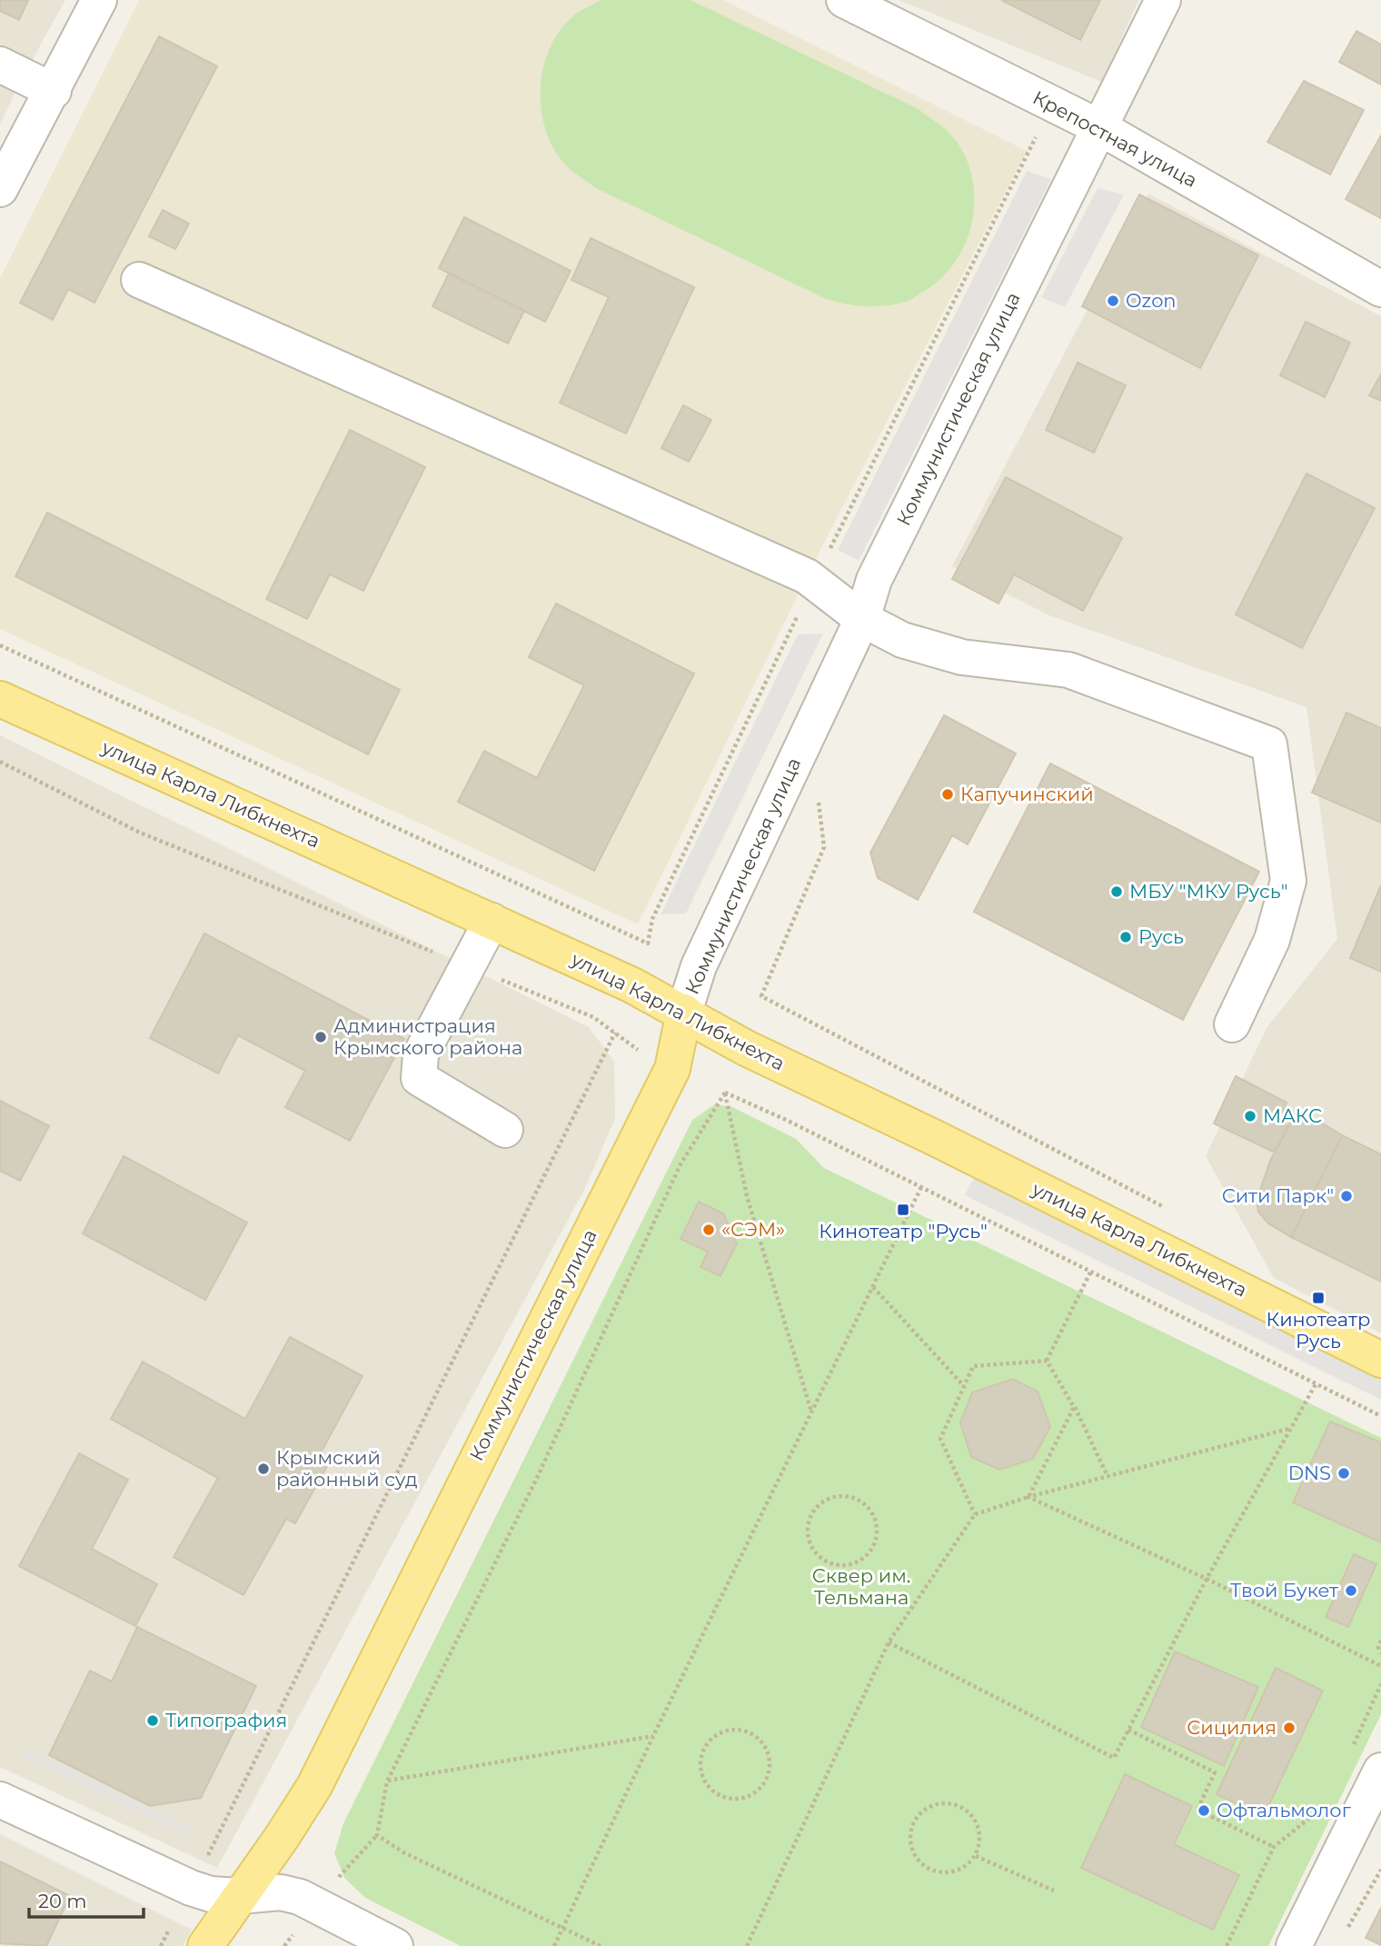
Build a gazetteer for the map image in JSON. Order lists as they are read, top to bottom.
{
  "streets": {
    "main road": ["Коммунистическая улица", "улица Карла Либкнехта"],
    "street": ["Крепостная улица"]
  },
  "crossings": [
    ["Крепостная улица", "Коммунистическая улица"],
    ["Коммунистическая улица", "улица Карла Либкнехта"]
  ],
  "parks": ["Сквер им. Тельмана"],
  "places": {
    "other": [
      "Ozon",
      "Капучинский",
      "МБУ \"МКУ Русь\"",
      "Русь",
      "Администрация Крымского района",
      "МАКС",
      "Сити Парк\"",
      "«СЭМ»",
      "Крымский районный суд",
      "DNS",
      "Твой Букет",
      "Типография",
      "Сицилия",
      "Офтальмолог"
    ],
    "transit": ["Кинотеатр \"Русь\"", "Кинотеатр Русь"]
  },
  "scale_bar": "20 m"
}
